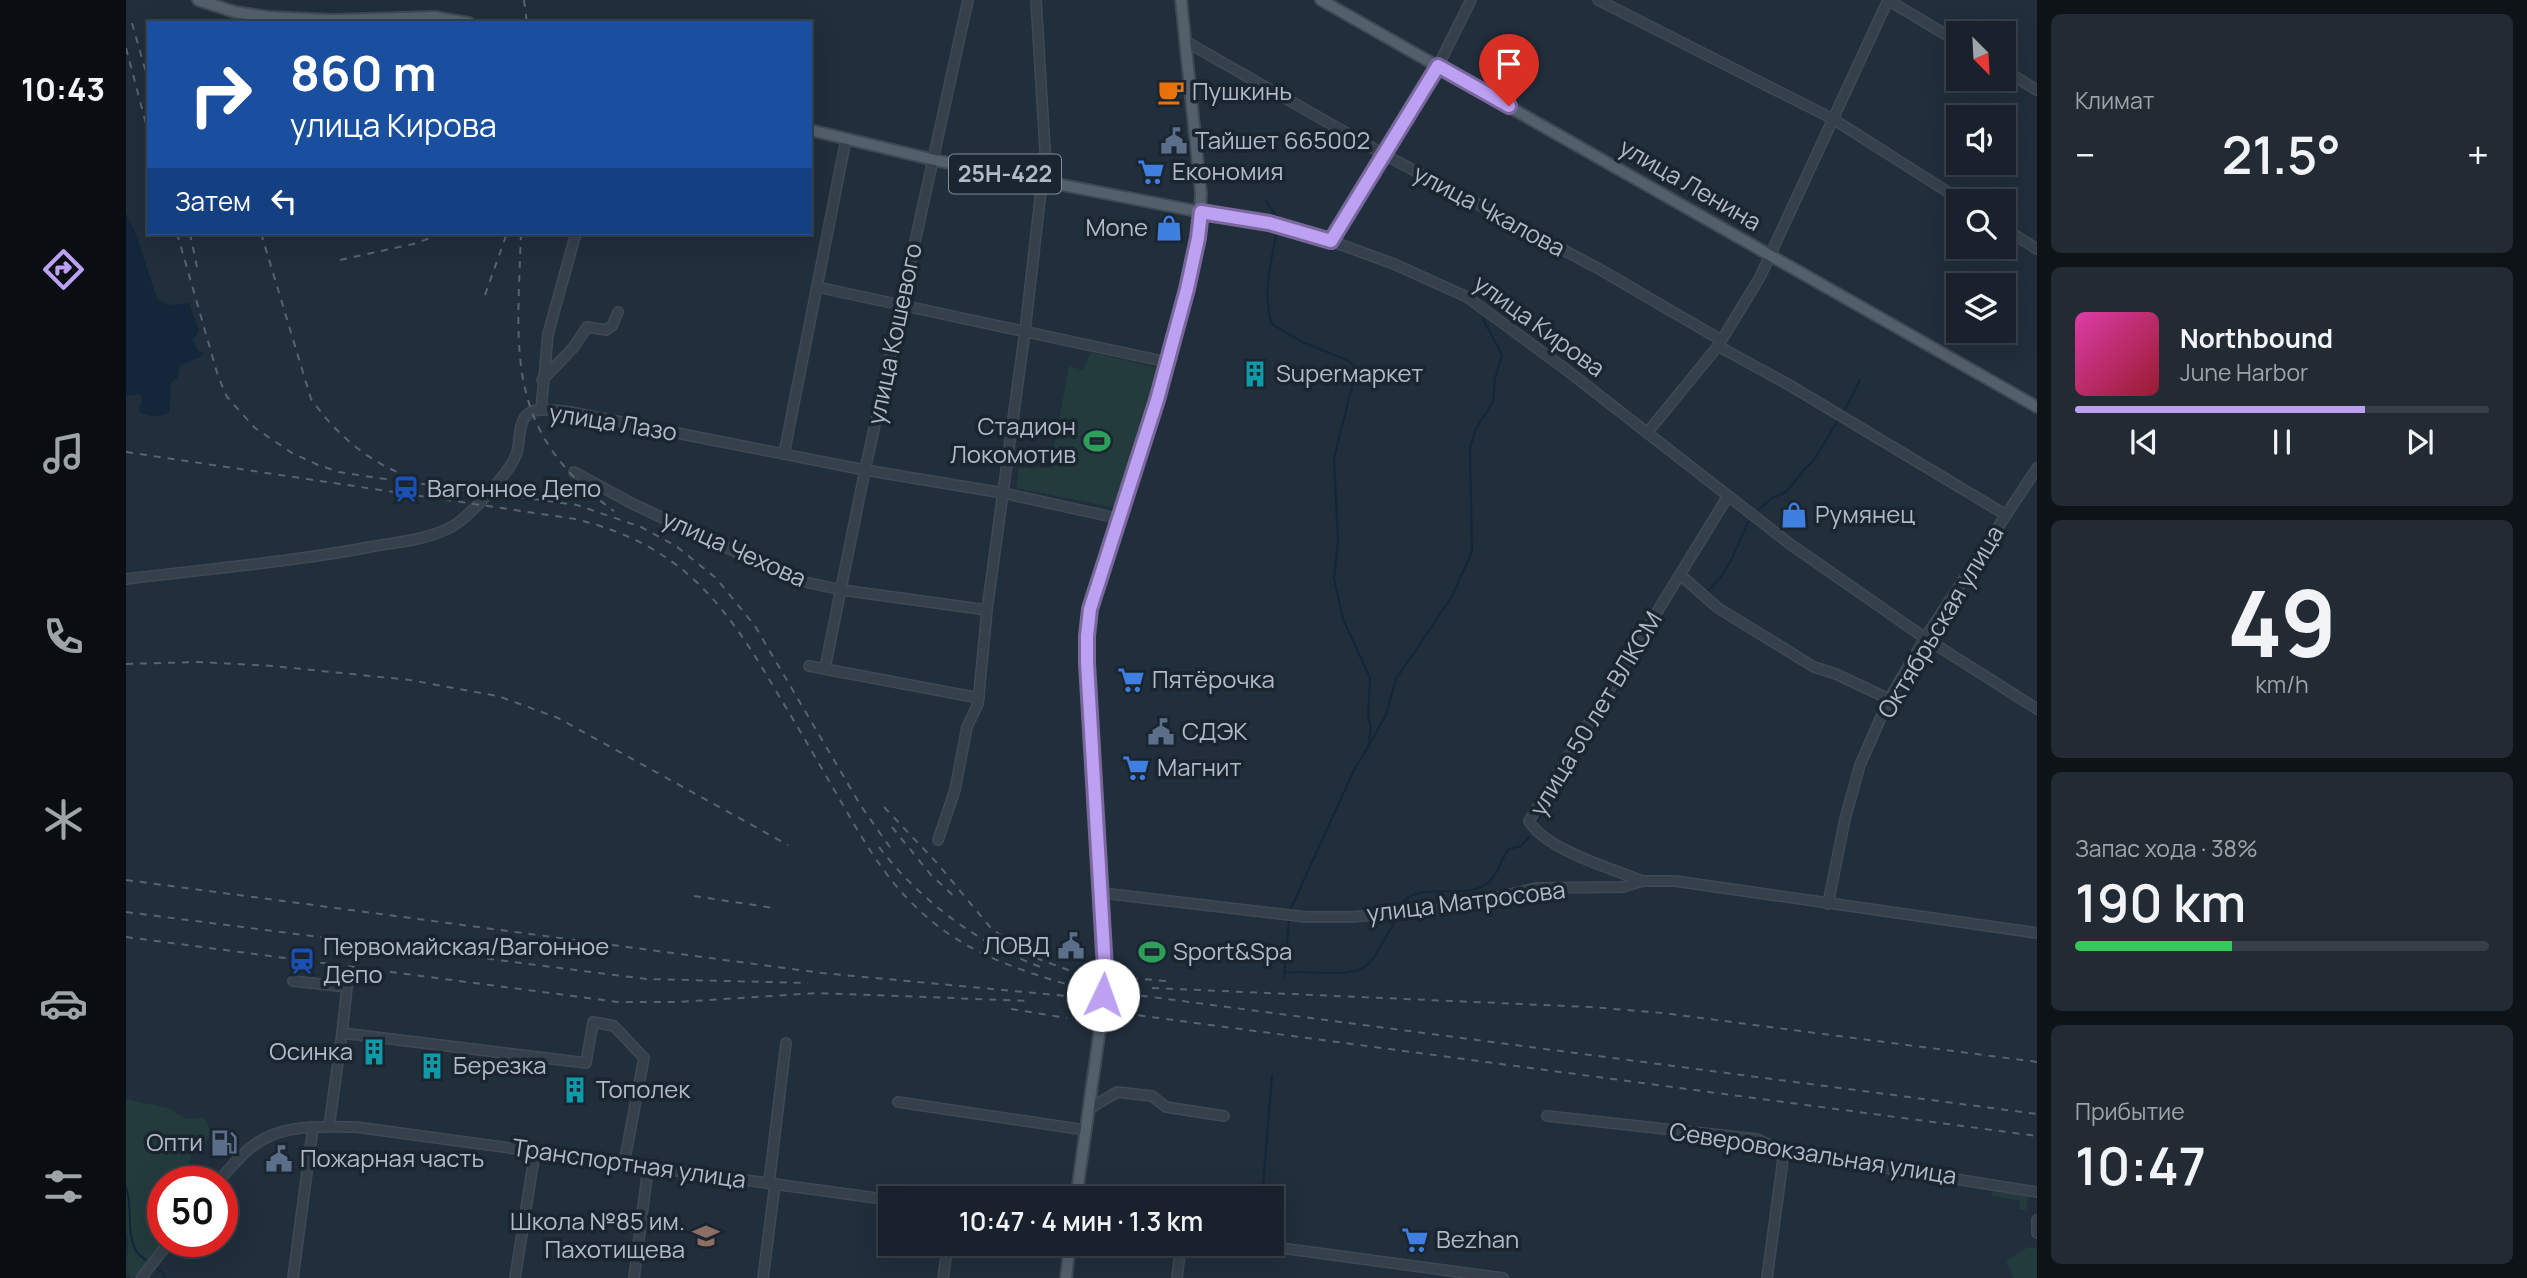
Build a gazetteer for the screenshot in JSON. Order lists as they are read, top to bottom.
{
  "streets": {
    "main road": ["25Н-422", "улица Ленина", "улица Кирова"],
    "street": [
      "улица Чкалова",
      "улица Кошевого",
      "улица Лазо",
      "улица Чехова",
      "Октябрьская улица",
      "улица 50 лет ВЛКСМ",
      "улица Матросова",
      "Северовокзальная улица",
      "Транспортная улица"
    ]
  },
  "crossings": [
    ["улица Чкалова", "Октябрьская улица"],
    ["улица Кирова", "улица Кошевого"],
    ["улица Кирова", "Октябрьская улица"],
    ["улица Кирова", "улица 50 лет ВЛКСМ"],
    ["улица Кошевого", "улица Лазо"],
    ["улица Кошевого", "улица Чехова"],
    ["Октябрьская улица", "улица Матросова"],
    ["улица 50 лет ВЛКСМ", "улица Матросова"]
  ],
  "places": {
    "cafe": ["Пушкинь"],
    "public building": [
      "Тайшет 665002",
      "СДЭК",
      "ЛОВД",
      "Пожарная часть"
    ],
    "supermarket": [
      "Економия",
      "Пятёрочка",
      "Магнит",
      "Bezhan"
    ],
    "shop": ["Mone", "Румянец"],
    "building": [
      "Superмаркет",
      "Осинка",
      "Березка",
      "Тополек"
    ],
    "sports": ["Стадион Локомотив", "Sport&Spa"],
    "station": ["Вагонное Депо", "Первомайская/Вагонное Депо"],
    "fuel station": ["Опти"],
    "school or university": ["Школа №85 им. Пахотищева"]
  },
  "north": "bottom right",
  "page": {
    "tabs": "10:43",
    "tile": [
      "Климат",
      ["49", "km/h"],
      ["Запас хода · 38%", "190 km"],
      ["Прибытие", "10:47"]
    ],
    "turn": ["860 m", "улица Кирова"],
    "heat": ["−", "21.5°", "+"],
    "then": "Затем",
    "song": ["Northbound", "June Harbor"],
    "limit": "50",
    "trip": "10:47 · 4 мин · 1.3 km"
  }
}
